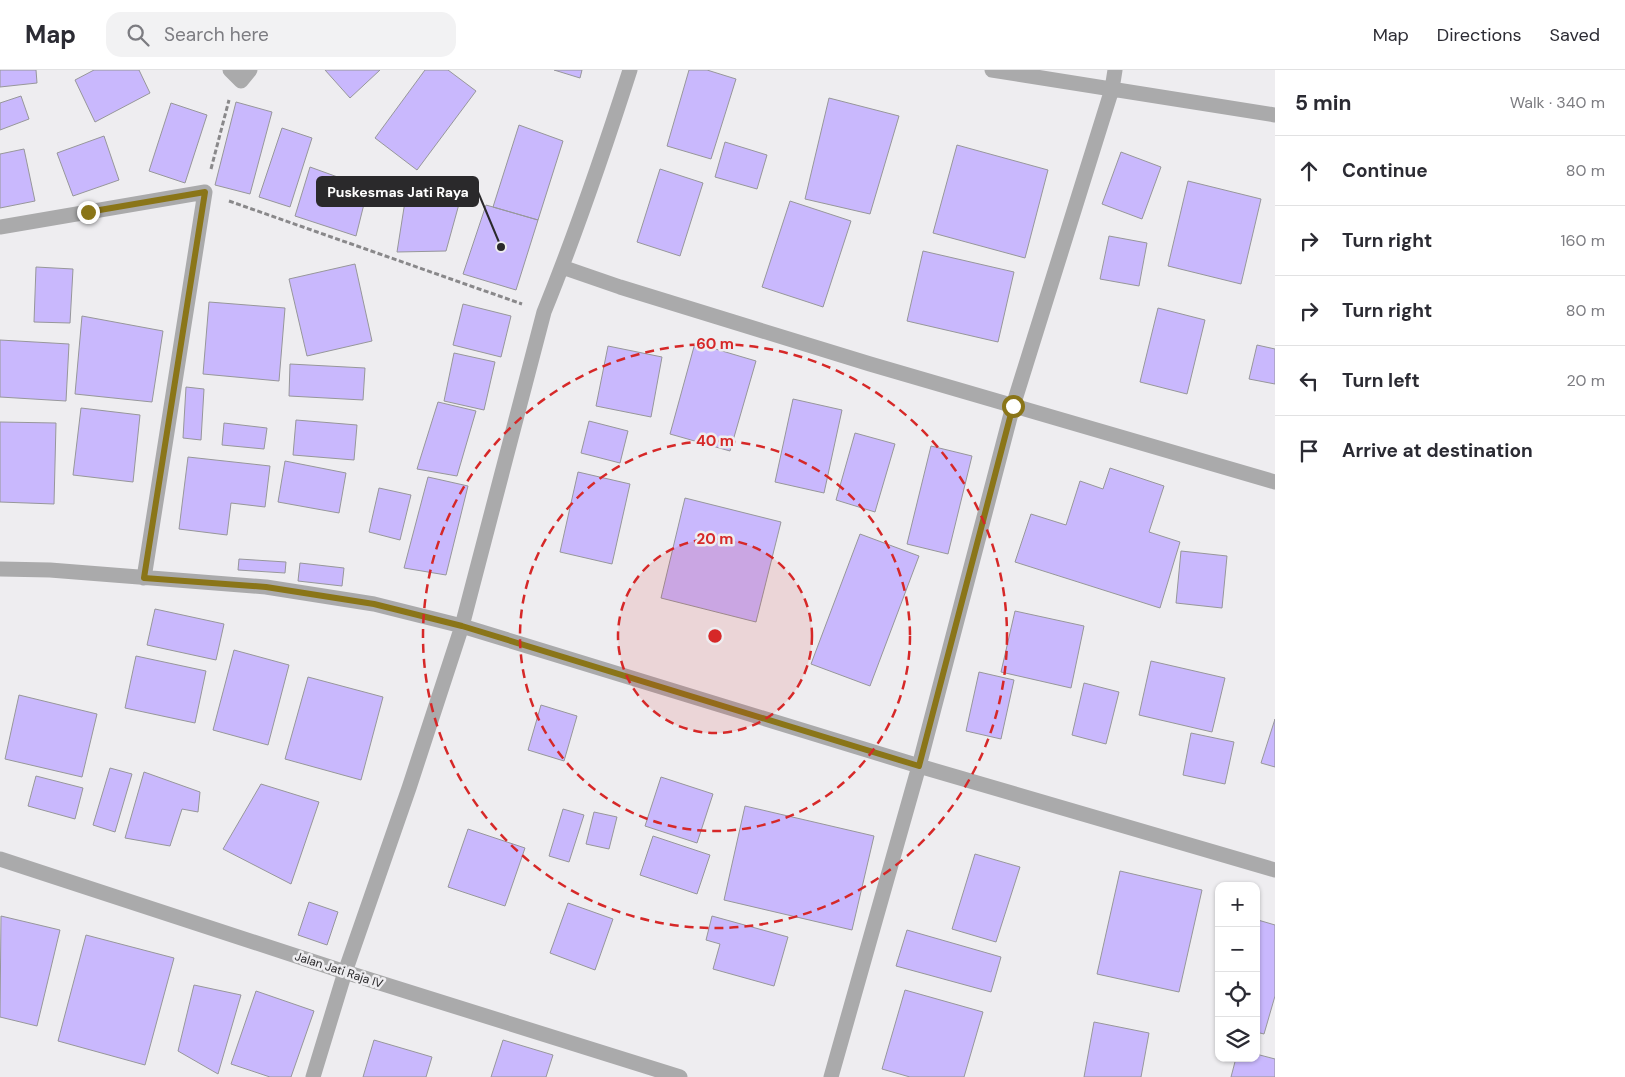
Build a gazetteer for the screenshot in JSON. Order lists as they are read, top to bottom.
{
  "streets": {
    "street": ["Jalan Jati Raja IV"]
  },
  "places": ["Puskesmas Jati Raya"],
  "page": {
    "header": "Map",
    "search": "Search here",
    "nav": ["Map", "Directions", "Saved"],
    "heading": ["5 min", "Walk · 340 m"],
    "list": [
      ["Continue", "80 m"],
      ["Turn right", "160 m"],
      ["Turn right", "80 m"],
      ["Turn left", "20 m"],
      "Arrive at destination"
    ],
    "map_buttons": ["+", "−"]
  },
  "rings": ["60 m", "40 m", "20 m"]
}
